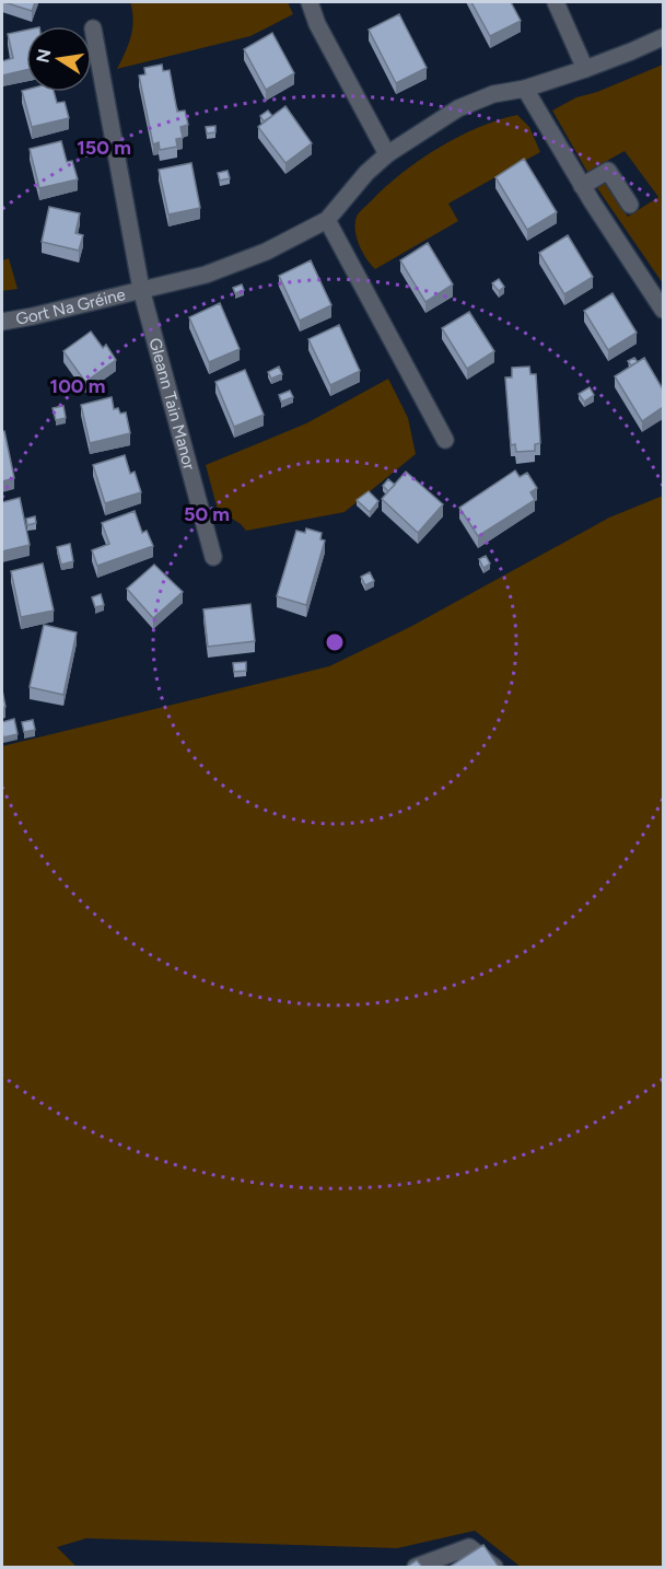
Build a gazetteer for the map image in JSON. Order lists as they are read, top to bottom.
{
  "streets": {
    "street": ["Gort Na Gréine", "Gleann Tain Manor"]
  },
  "crossings": [
    ["Gort Na Gréine", "Gleann Tain Manor"]
  ],
  "north": "left",
  "rings": ["150 m", "100 m", "50 m"]
}
